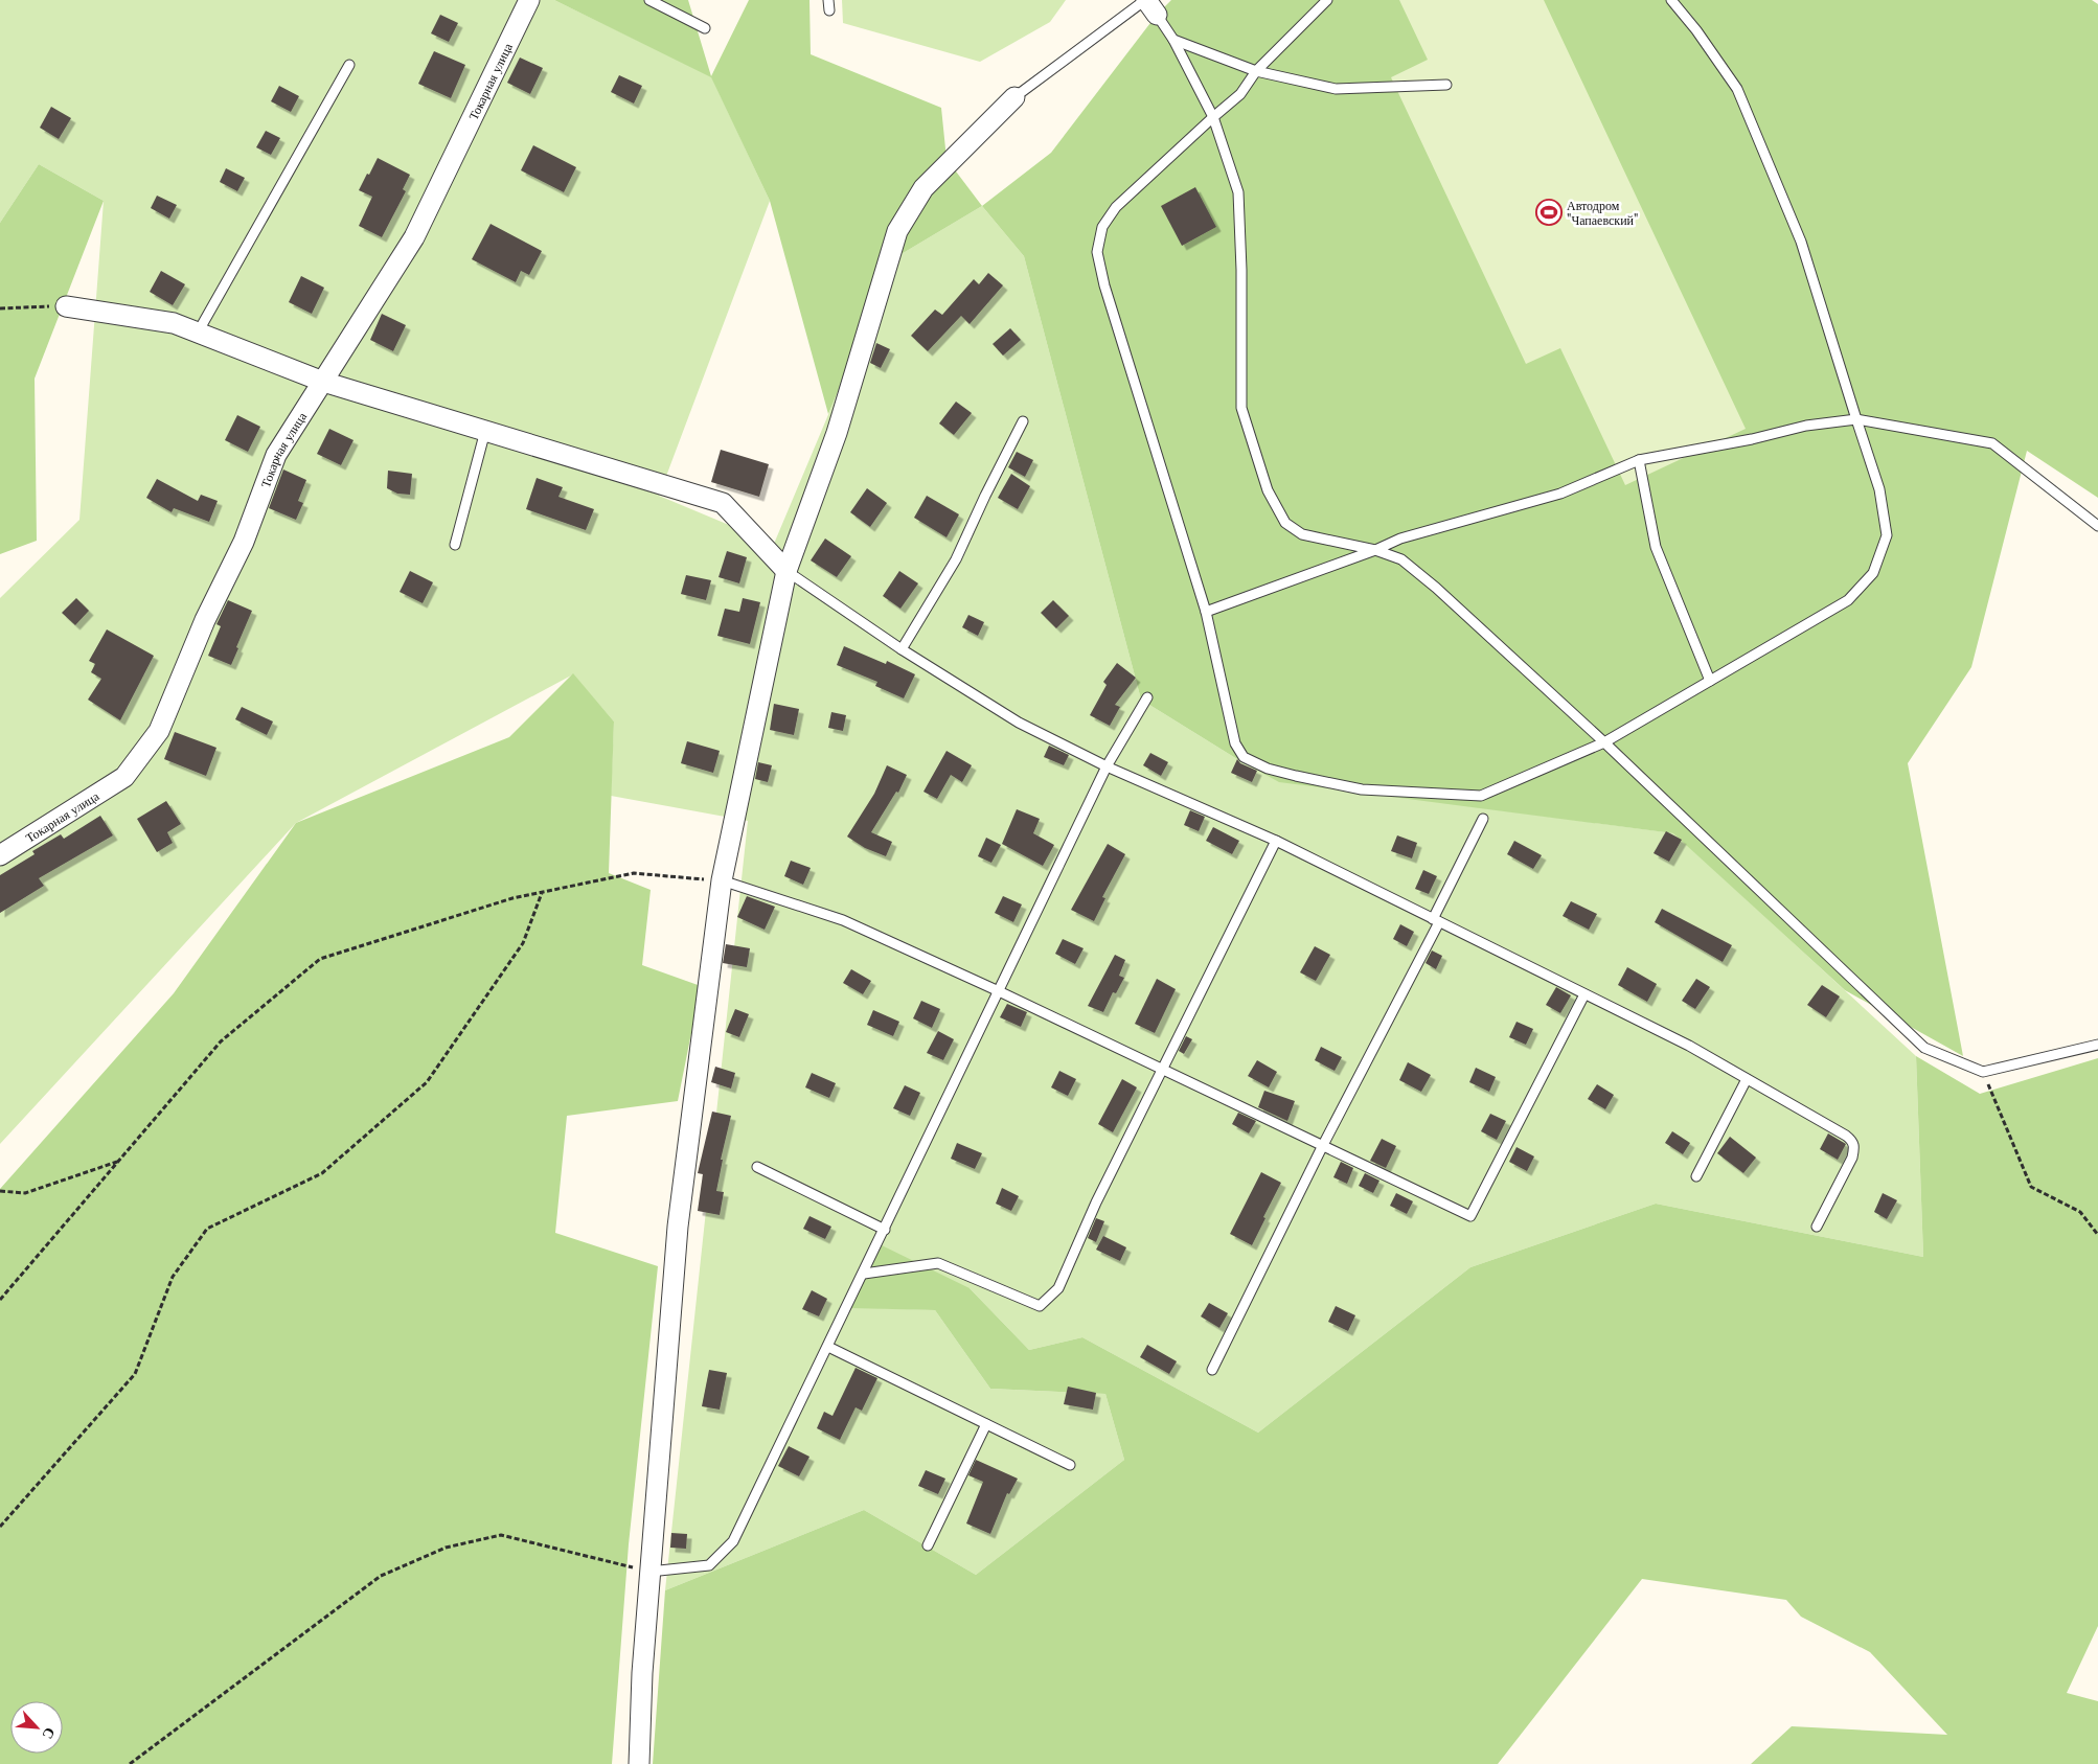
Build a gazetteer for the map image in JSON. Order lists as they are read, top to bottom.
{
  "streets": {
    "street": ["Токарная улица"]
  },
  "places": {
    "sports": ["Автодром \"Чапаевский\""]
  },
  "north": "bottom right"
}
